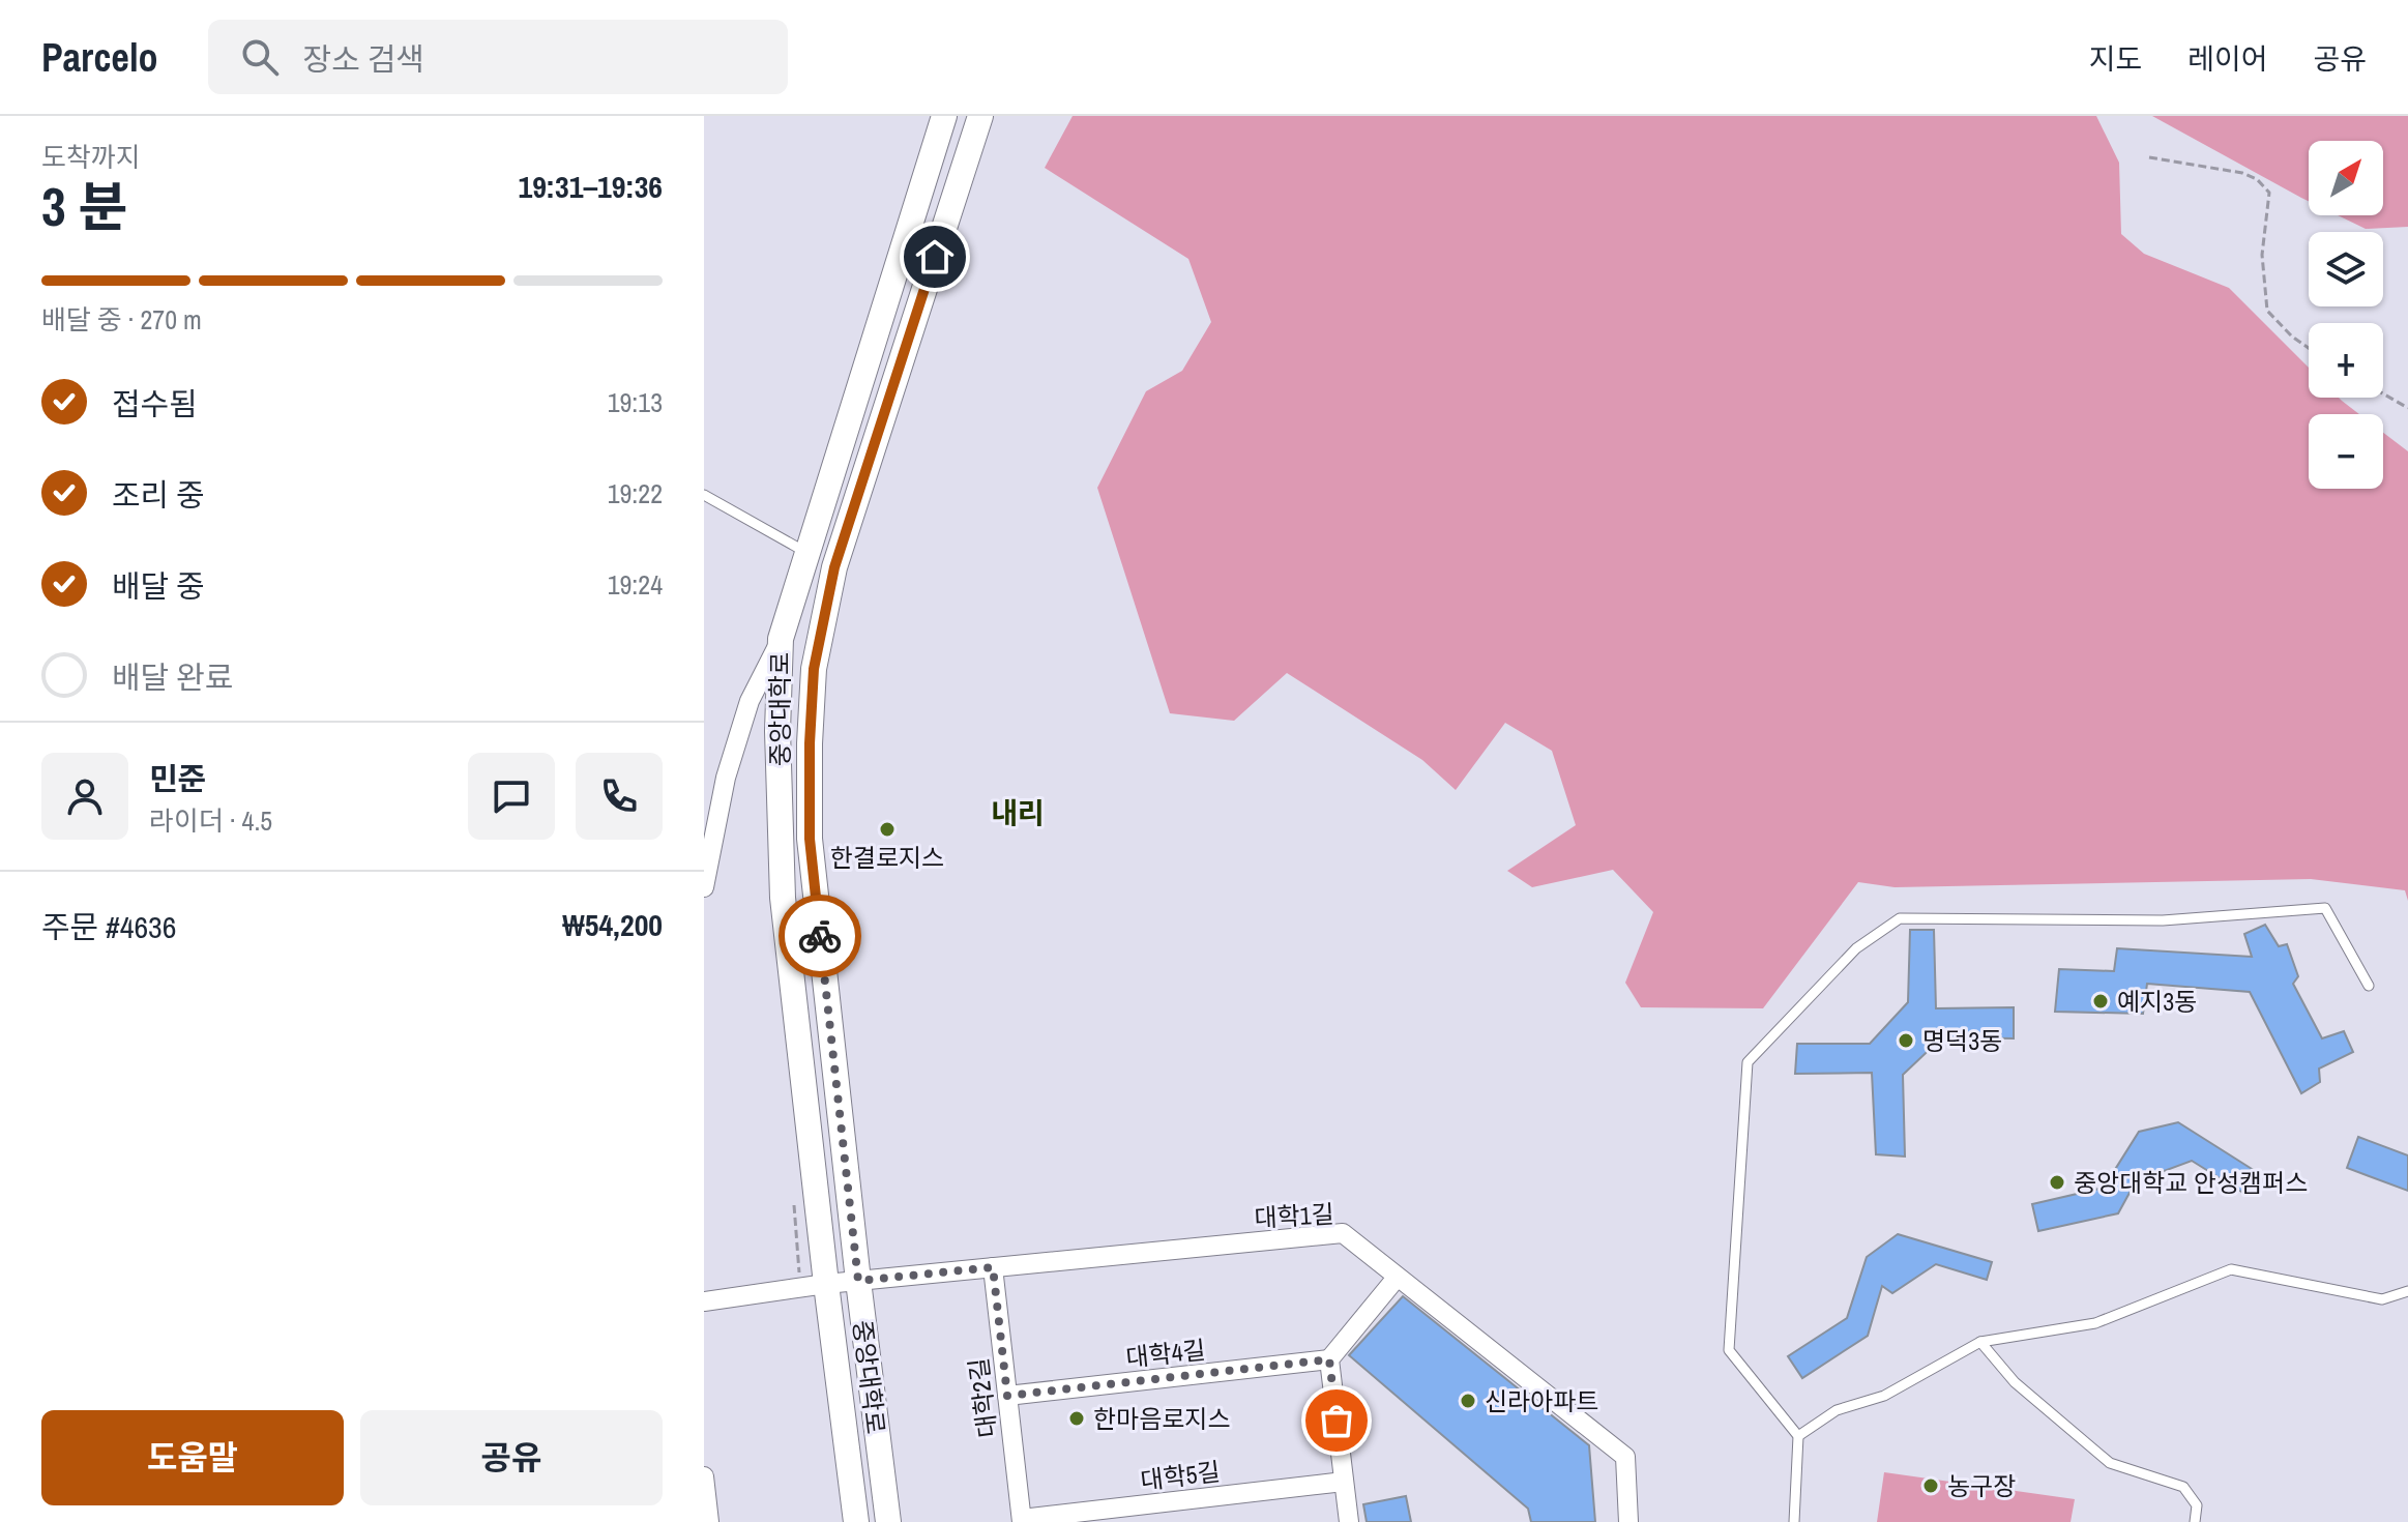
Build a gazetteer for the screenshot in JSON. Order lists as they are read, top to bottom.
{
  "streets": {
    "street": [
      "중앙대학로",
      "대학1길",
      "대학4길",
      "대학2길",
      "대학5길"
    ]
  },
  "crossings": [
    ["중앙대학로", "대학1길"],
    ["대학1길", "대학2길"],
    ["대학4길", "대학2길"],
    ["대학2길", "대학5길"]
  ],
  "districts": ["내리"],
  "places": [
    "한결로지스",
    "예지3동",
    "명덕3동",
    "중앙대학교 안성캠퍼스",
    "신라아파트",
    "한마음로지스",
    "농구장"
  ],
  "north": "top right",
  "page": {
    "header": "Parcelo",
    "search": "장소 검색",
    "nav": ["지도", "레이어", "공유"],
    "heading": ["3 분", "도착까지", "19:31–19:36"],
    "panel": [
      "민준",
      "라이더 · 4.5",
      "주문 #4636",
      "₩54,200"
    ],
    "map_buttons": ["+", "−"],
    "bar": "배달 중 · 270 m",
    "list": [
      ["접수됨", "19:13"],
      ["조리 중", "19:22"],
      ["배달 중", "19:24"],
      "배달 완료"
    ],
    "buttons": ["도움말", "공유"]
  }
}
